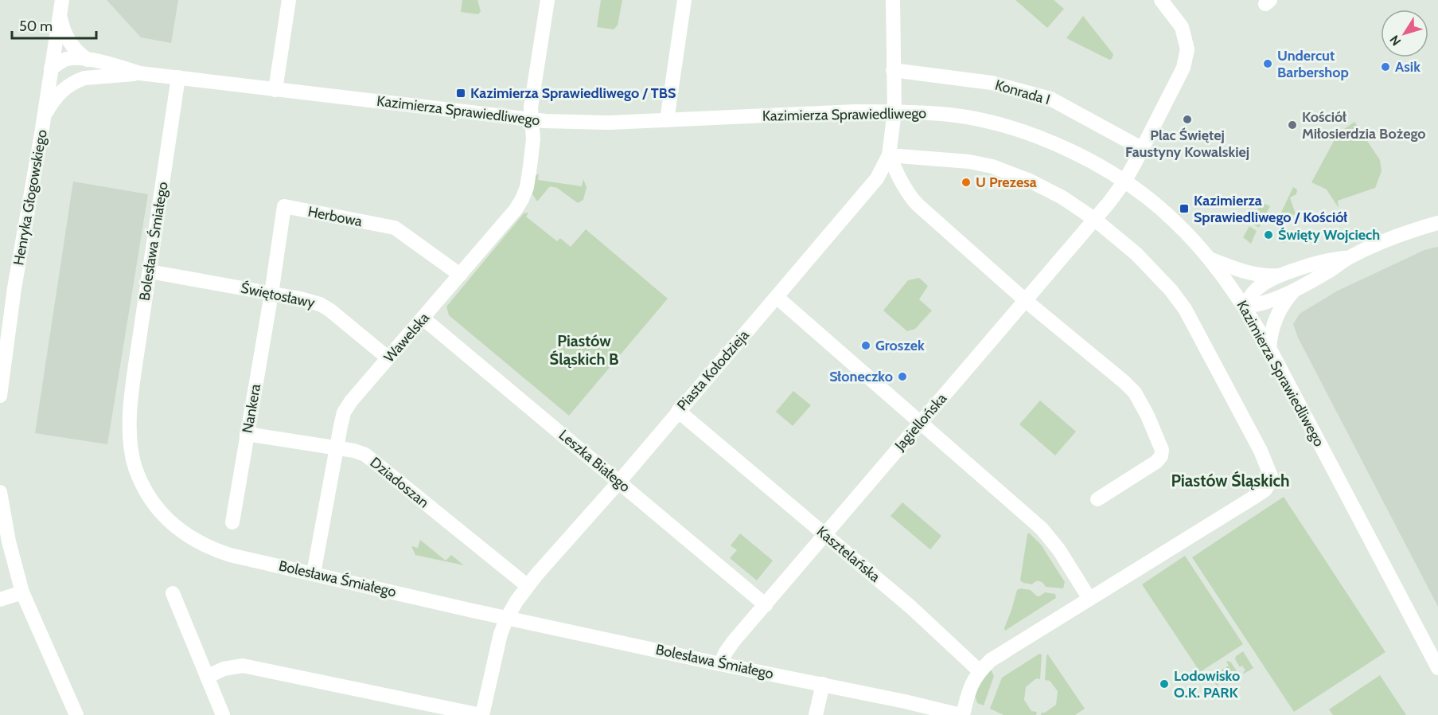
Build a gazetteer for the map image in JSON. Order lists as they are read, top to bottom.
{
  "streets": {
    "street": [
      "Konrada I",
      "Kazimierza Sprawiedliwego",
      "Henryka Głogowskiego",
      "Herbowa",
      "Bolesława Śmiałego",
      "Świętosławy",
      "Wawelska",
      "Piasta Kołodzieja",
      "Nankera",
      "Jagiellońska",
      "Leszka Białego",
      "Dziadoszan",
      "Kasztelańska"
    ]
  },
  "crossings": [
    ["Kazimierza Sprawiedliwego", "Henryka Głogowskiego"],
    ["Kazimierza Sprawiedliwego", "Bolesława Śmiałego"],
    ["Kazimierza Sprawiedliwego", "Wawelska"],
    ["Kazimierza Sprawiedliwego", "Piasta Kołodzieja"],
    ["Kazimierza Sprawiedliwego", "Jagiellońska"],
    ["Herbowa", "Świętosławy"],
    ["Herbowa", "Wawelska"],
    ["Herbowa", "Nankera"],
    ["Bolesława Śmiałego", "Świętosławy"],
    ["Bolesława Śmiałego", "Wawelska"],
    ["Bolesława Śmiałego", "Piasta Kołodzieja"],
    ["Bolesława Śmiałego", "Jagiellońska"],
    ["Świętosławy", "Wawelska"],
    ["Świętosławy", "Nankera"],
    ["Wawelska", "Leszka Białego"],
    ["Wawelska", "Dziadoszan"],
    ["Piasta Kołodzieja", "Leszka Białego"],
    ["Piasta Kołodzieja", "Dziadoszan"],
    ["Piasta Kołodzieja", "Kasztelańska"],
    ["Nankera", "Dziadoszan"],
    ["Jagiellońska", "Leszka Białego"],
    ["Jagiellońska", "Kasztelańska"]
  ],
  "districts": ["Piastów Śląskich B", "Piastów Śląskich"],
  "places": {
    "other": [
      "Undercut Barbershop",
      "Asik",
      "Plac Świętej Faustyny Kowalskiej",
      "Kościół Miłosierdzia Bożego",
      "U Prezesa",
      "Święty Wojciech",
      "Groszek",
      "Słoneczko",
      "Lodowisko O.K. PARK"
    ],
    "transit": ["Kazimierza Sprawiedliwego / TBS", "Kazimierza Sprawiedliwego / Kościół"]
  },
  "scale_bar": "50 m",
  "north": "bottom left"
}
